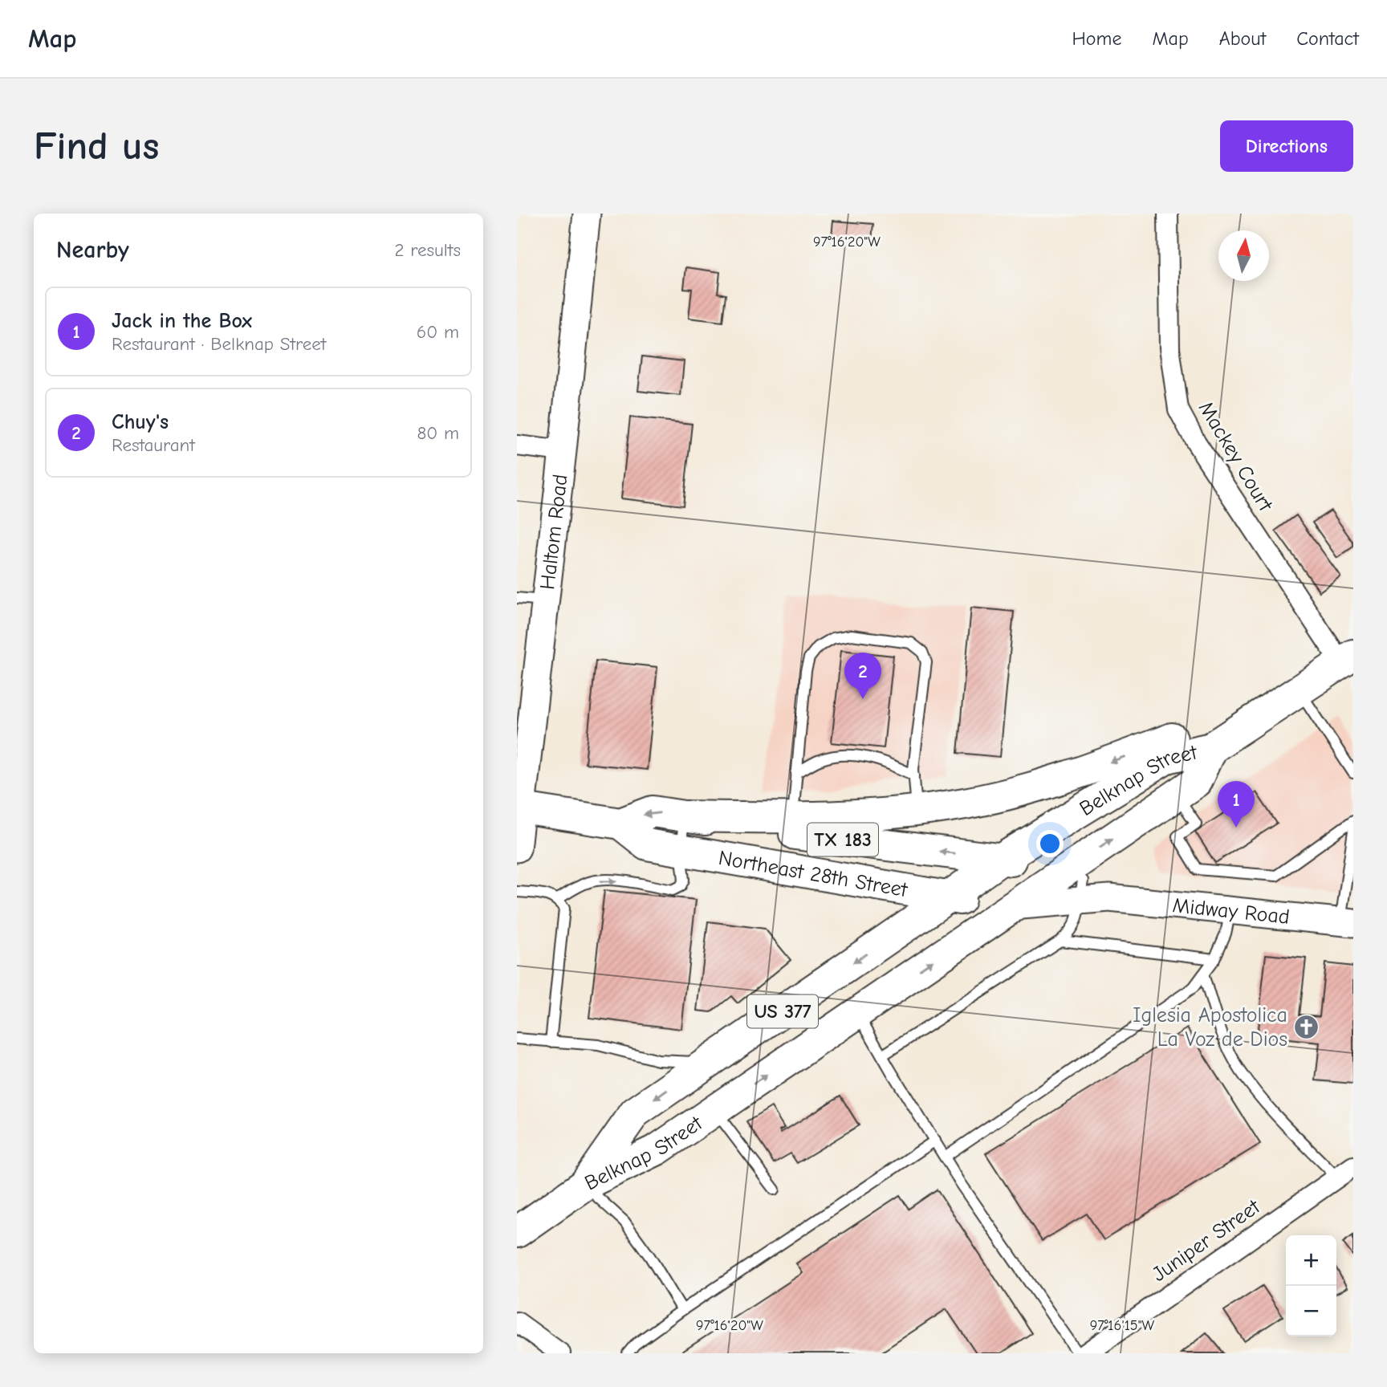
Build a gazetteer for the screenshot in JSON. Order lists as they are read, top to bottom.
{
  "streets": {
    "main road": [
      "Haltom Road",
      "Belknap Street",
      "TX 183",
      "Northeast 28th Street",
      "Midway Road",
      "US 377"
    ],
    "street": ["Mackey Court", "Juniper Street"]
  },
  "crossings": [
    ["Mackey Court", "Belknap Street"],
    ["Haltom Road", "Northeast 28th Street"],
    ["Belknap Street", "Northeast 28th Street"],
    ["Belknap Street", "Midway Road"],
    ["Belknap Street", "US 377"],
    ["Northeast 28th Street", "Midway Road"]
  ],
  "places": {
    "church": ["Iglesia Apostolica La Voz de Dios"]
  },
  "north": "top",
  "page": {
    "header": "Map",
    "nav": [
      "Home",
      "Map",
      "About",
      "Contact"
    ],
    "buttons": "Directions",
    "title": "Find us",
    "heading": ["Nearby", "2 results"],
    "list": [
      {
        "mark": "1",
        "name": "Jack in the Box",
        "note": "Restaurant · Belknap Street",
        "value": "60 m"
      },
      {
        "mark": "2",
        "name": "Chuy's",
        "note": "Restaurant",
        "value": "80 m"
      }
    ],
    "pins": ["2", "1"],
    "map_buttons": ["+", "−"]
  },
  "coordinates": ["97°16'20\"W", "97°16'15\"W"]
}
